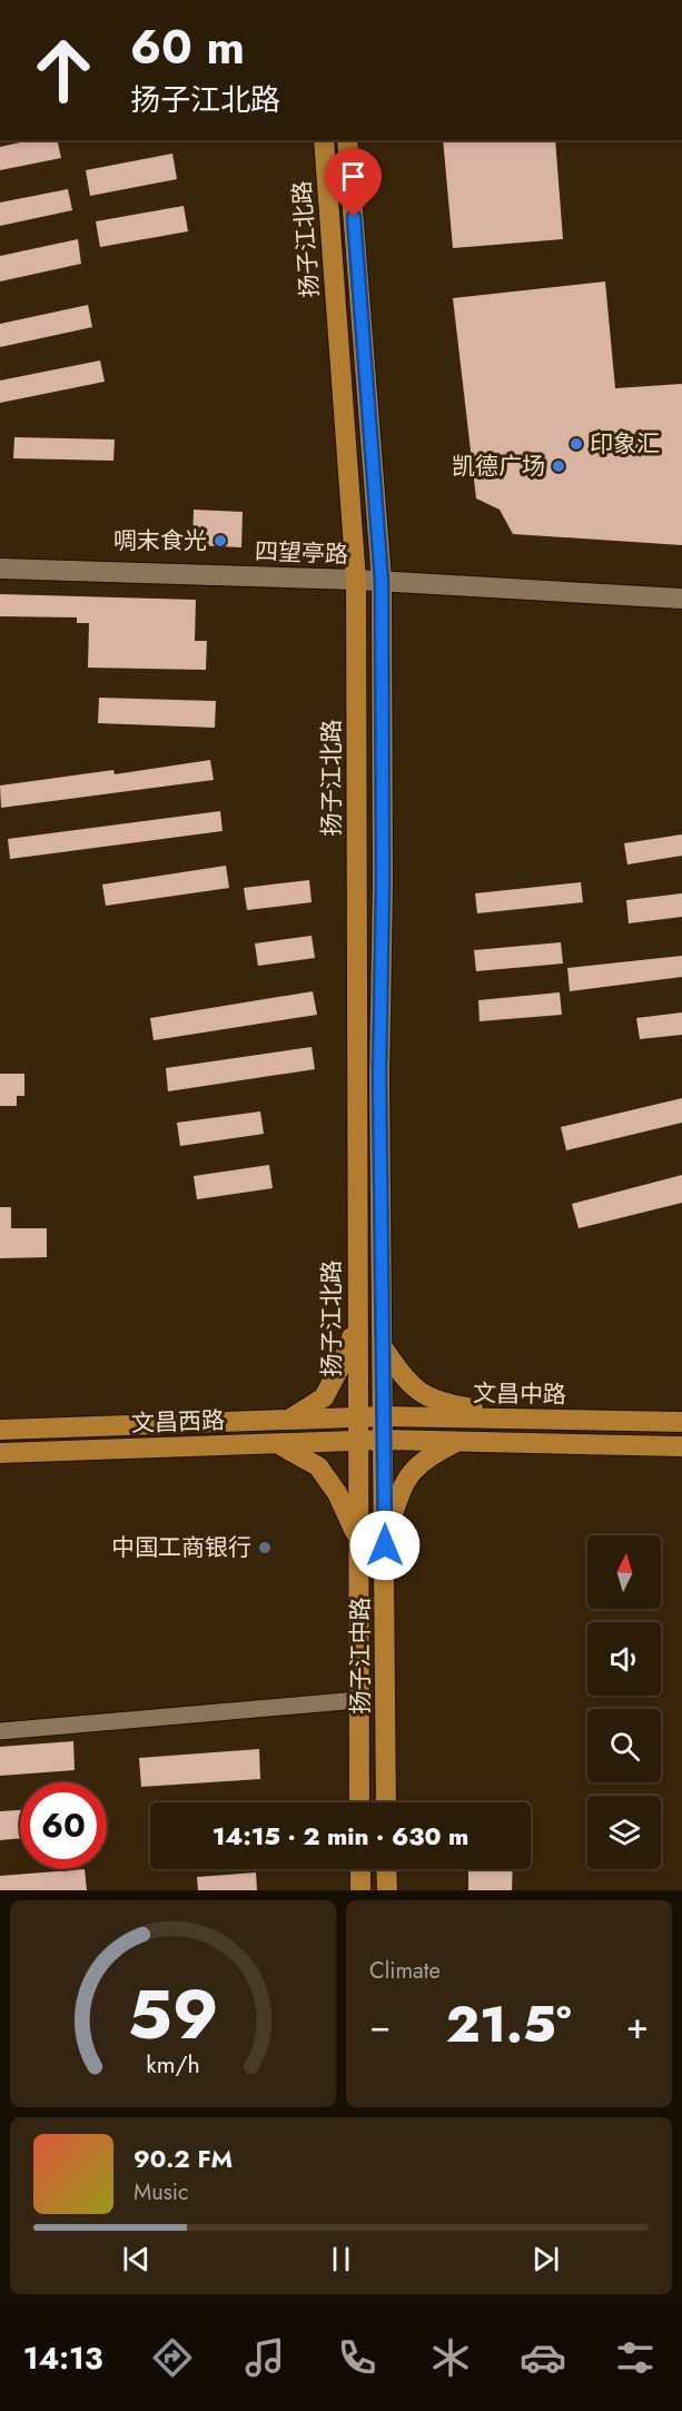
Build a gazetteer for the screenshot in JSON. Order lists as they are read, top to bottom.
{
  "streets": {
    "main road": [
      "扬子江北路",
      "文昌中路",
      "文昌西路",
      "扬子江中路"
    ],
    "street": ["四望亭路"]
  },
  "crossings": [
    ["扬子江北路", "四望亭路"],
    ["扬子江北路", "文昌中路"],
    ["扬子江北路", "文昌西路"],
    ["扬子江北路", "扬子江中路"],
    ["文昌中路", "文昌西路"],
    ["文昌中路", "扬子江中路"],
    ["文昌西路", "扬子江中路"]
  ],
  "places": [
    "印象汇",
    "凯德广场",
    "啁末食光",
    "中国工商银行"
  ],
  "north": "top",
  "page": {
    "turn": ["60 m", "扬子江北路"],
    "limit": "60",
    "trip": "14:15 · 2 min · 630 m",
    "tile": "Climate",
    "heat": ["−", "21.5°", "+"],
    "song": ["90.2 FM", "Music"],
    "tabs": "14:13",
    "gauge": ["59", "km/h"]
  }
}
